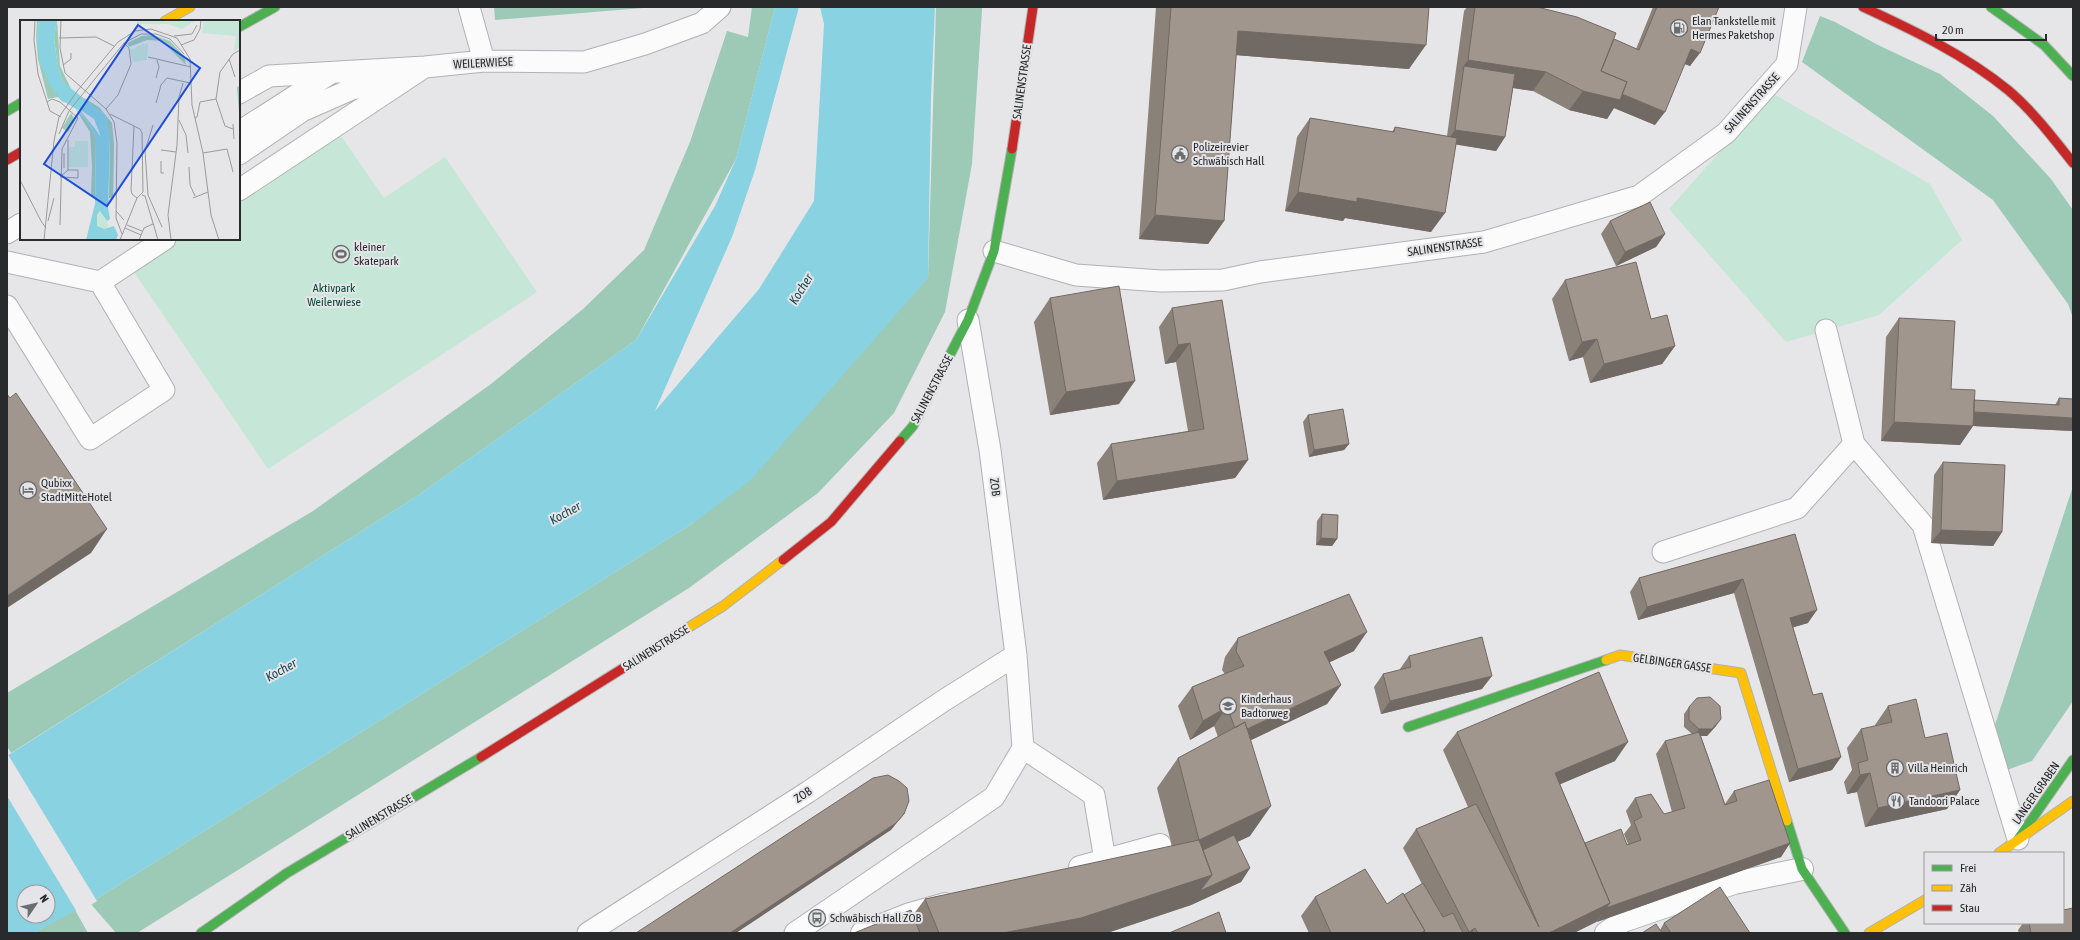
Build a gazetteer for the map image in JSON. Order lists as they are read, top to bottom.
{
  "streets": {
    "street": ["SALINENSTRASSE", "GELBINGER GASSE", "LANGER GRABEN"],
    "lane": ["WEILERWIESE", "ZOB"]
  },
  "crossings": [
    ["SALINENSTRASSE", "ZOB"]
  ],
  "water": ["Kocher"],
  "parks": ["Aktivpark Weilerwiese"],
  "places": {
    "fuel station": ["Elan Tankstelle mit Hermes Paketshop"],
    "public building": ["Polizeirevier Schwäbisch Hall"],
    "sports": ["kleiner Skatepark"],
    "hotel": ["Qubixx StadtMitteHotel"],
    "school or university": ["Kinderhaus Badtorweg"],
    "building": ["Villa Heinrich"],
    "restaurant": ["Tandoori Palace"],
    "bus stop": ["Schwäbisch Hall ZOB"]
  },
  "legend": ["Frei", "Zäh", "Stau"],
  "scale_bar": "20 m",
  "north": "top right"
}
